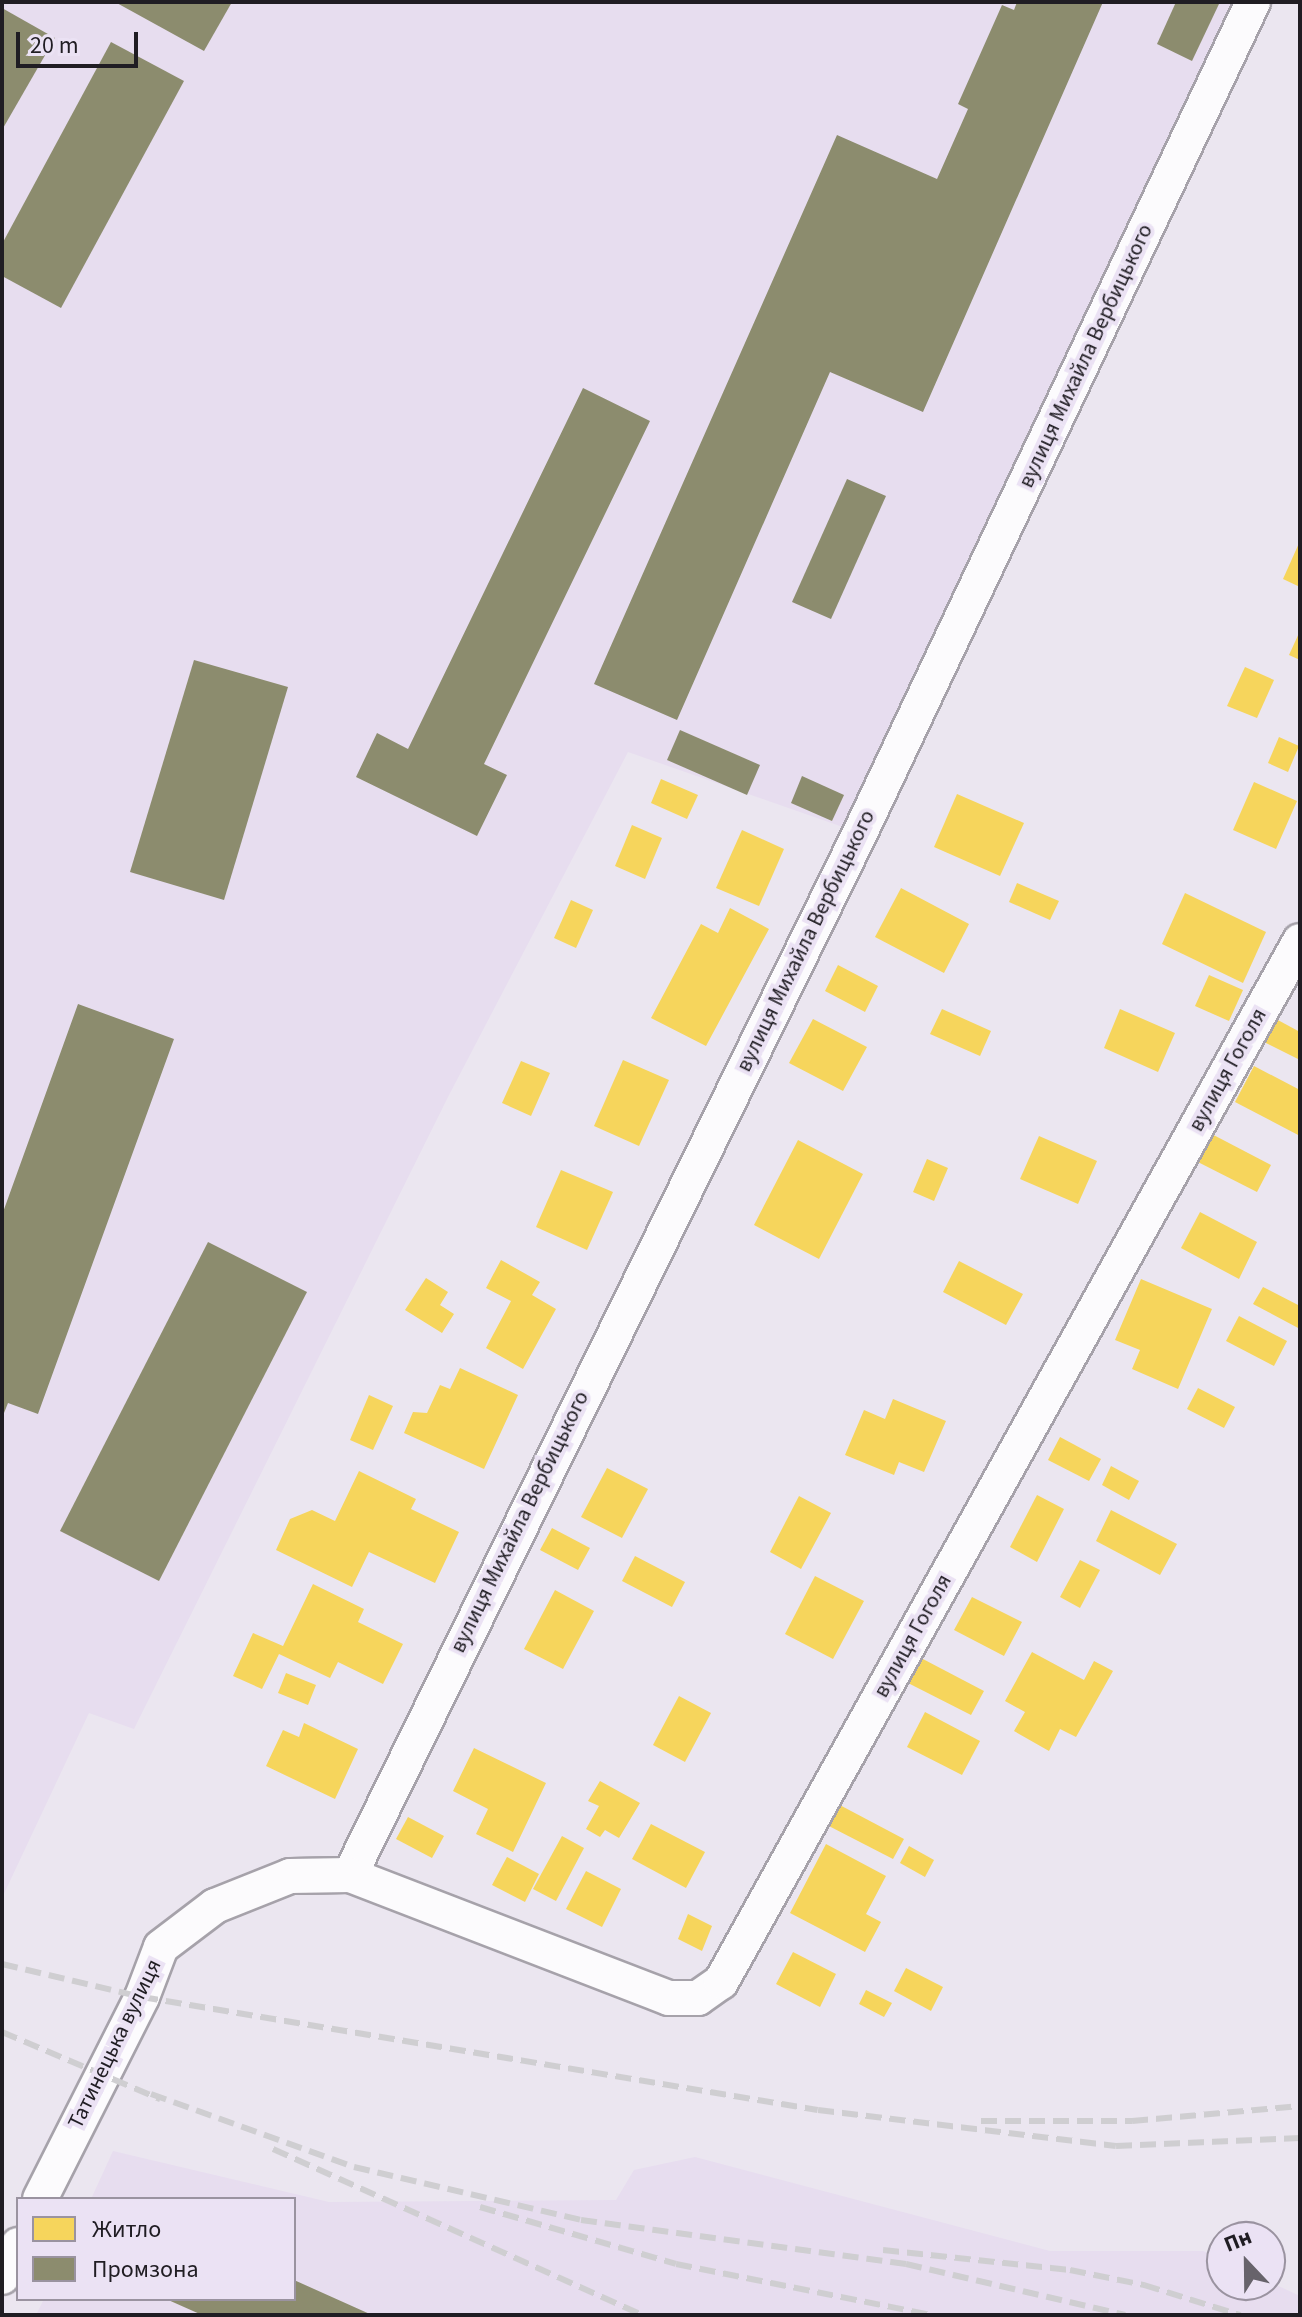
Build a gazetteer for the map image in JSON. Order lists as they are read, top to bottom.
{
  "streets": {
    "street": ["вулиця Михайла Вербицького", "вулиця Гоголя", "Татинецька вулиця"]
  },
  "crossings": [
    ["вулиця Михайла Вербицького", "вулиця Гоголя"],
    ["вулиця Михайла Вербицького", "Татинецька вулиця"],
    ["вулиця Гоголя", "Татинецька вулиця"]
  ],
  "legend": ["Житло", "Промзона"],
  "scale_bar": "20 m",
  "north": "top"
}
